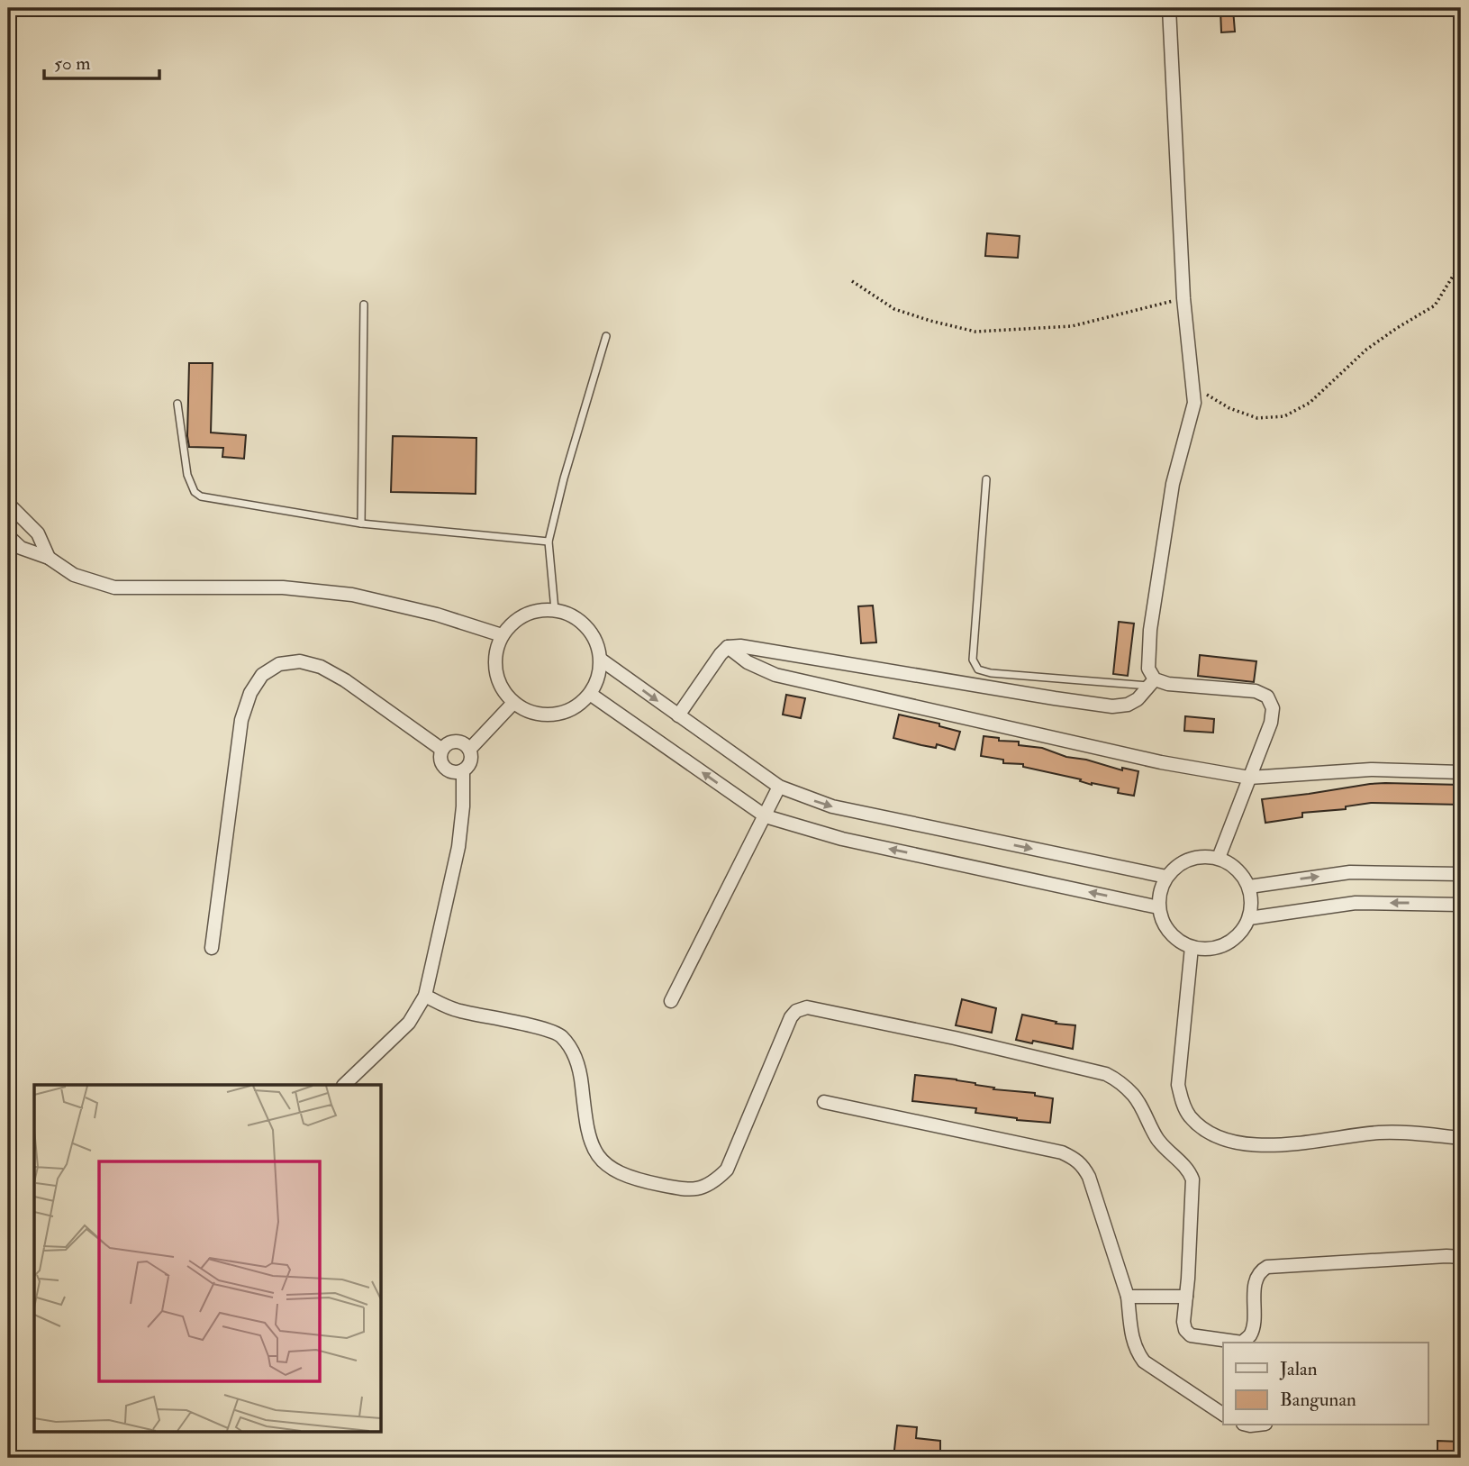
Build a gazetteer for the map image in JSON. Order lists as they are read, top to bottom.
{
  "legend": ["Jalan", "Bangunan"],
  "scale_bar": "50 m"
}
